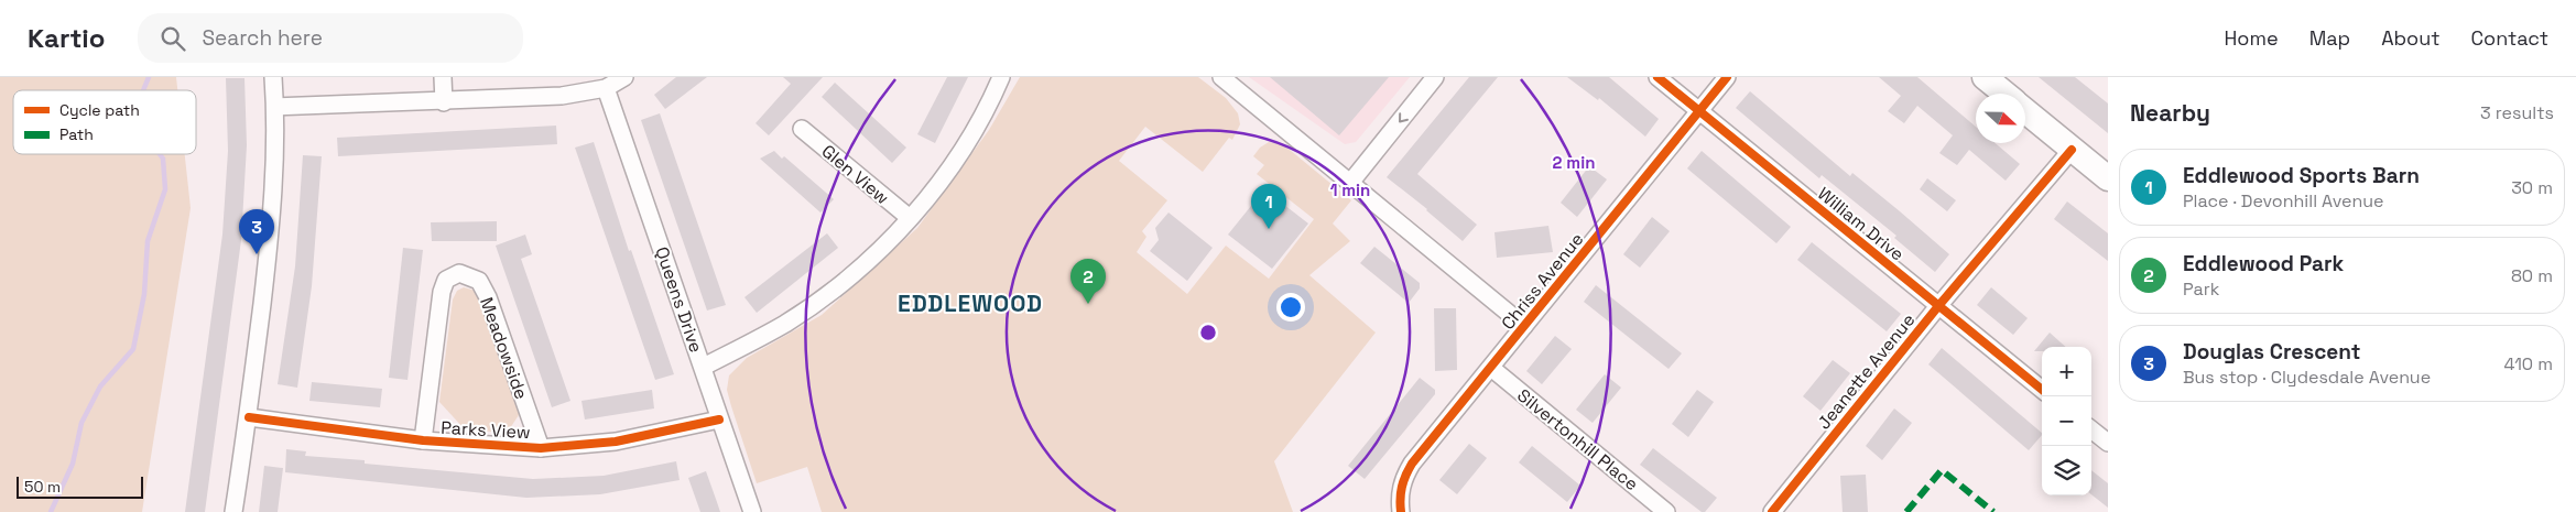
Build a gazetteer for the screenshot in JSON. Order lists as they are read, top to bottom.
{
  "streets": {
    "street": [
      "Glen View",
      "William Drive",
      "Chriss Avenue",
      "Queens Drive",
      "Meadowside",
      "Jeanette Avenue",
      "Parks View",
      "Silvertonhill Place"
    ]
  },
  "crossings": [
    ["William Drive", "Chriss Avenue"],
    ["William Drive", "Jeanette Avenue"],
    ["Chriss Avenue", "Silvertonhill Place"],
    ["Queens Drive", "Parks View"],
    ["Meadowside", "Parks View"]
  ],
  "districts": ["EDDLEWOOD"],
  "legend": ["Cycle path", "Path"],
  "scale_bar": "50 m",
  "north": "right",
  "page": {
    "header": "Kartio",
    "search": "Search here",
    "nav": [
      "Home",
      "Map",
      "About",
      "Contact"
    ],
    "heading": ["Nearby", "3 results"],
    "list": [
      {
        "mark": "1",
        "name": "Eddlewood Sports Barn",
        "note": "Place · Devonhill Avenue",
        "value": "30 m"
      },
      {
        "mark": "2",
        "name": "Eddlewood Park",
        "note": "Park",
        "value": "80 m"
      },
      {
        "mark": "3",
        "name": "Douglas Crescent",
        "note": "Bus stop · Clydesdale Avenue",
        "value": "410 m"
      }
    ],
    "pins": ["1", "3", "2"],
    "map_buttons": ["+", "−"],
    "scale": "50 m"
  },
  "rings": ["2 min", "1 min"]
}
